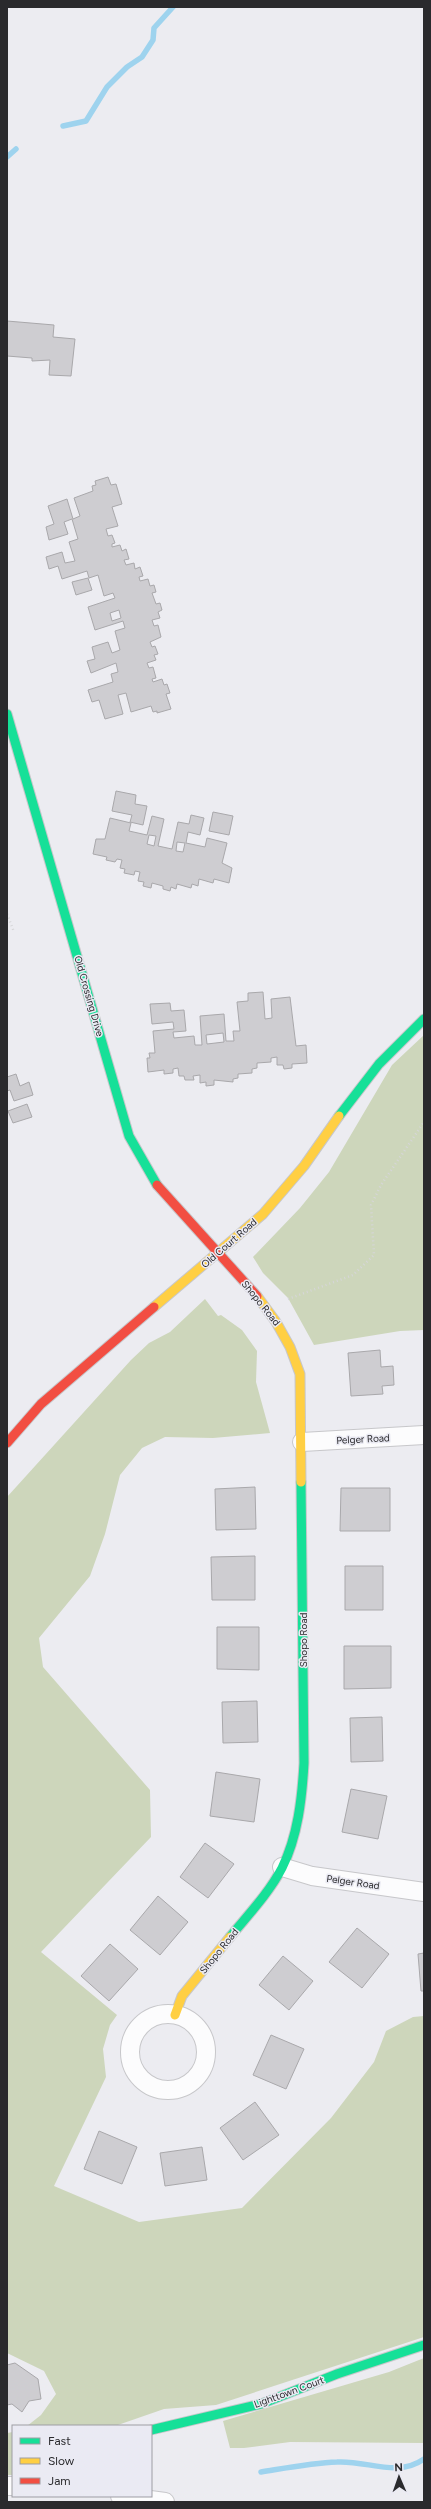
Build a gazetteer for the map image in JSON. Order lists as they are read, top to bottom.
{
  "streets": {
    "street": [
      "Old Crossing Drive",
      "Old Court Road",
      "Shopo Road",
      "Pelger Road",
      "Lighttown Court"
    ]
  },
  "crossings": [
    ["Old Crossing Drive", "Old Court Road"],
    ["Old Crossing Drive", "Shopo Road"],
    ["Old Court Road", "Shopo Road"],
    ["Shopo Road", "Pelger Road"]
  ],
  "legend": ["Fast", "Slow", "Jam"],
  "north": "top"
}
